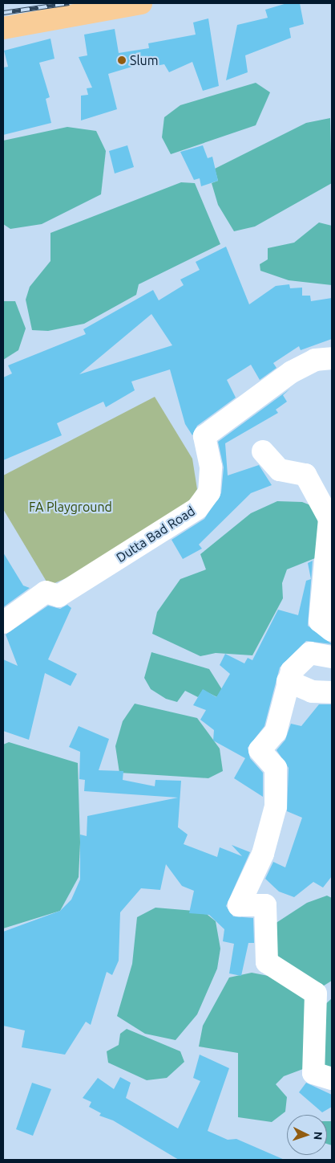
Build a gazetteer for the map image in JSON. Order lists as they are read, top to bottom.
{
  "streets": {
    "street": ["Dutta Bad Road"]
  },
  "parks": ["FA Playground"],
  "places": ["Slum"],
  "north": "right"
}
